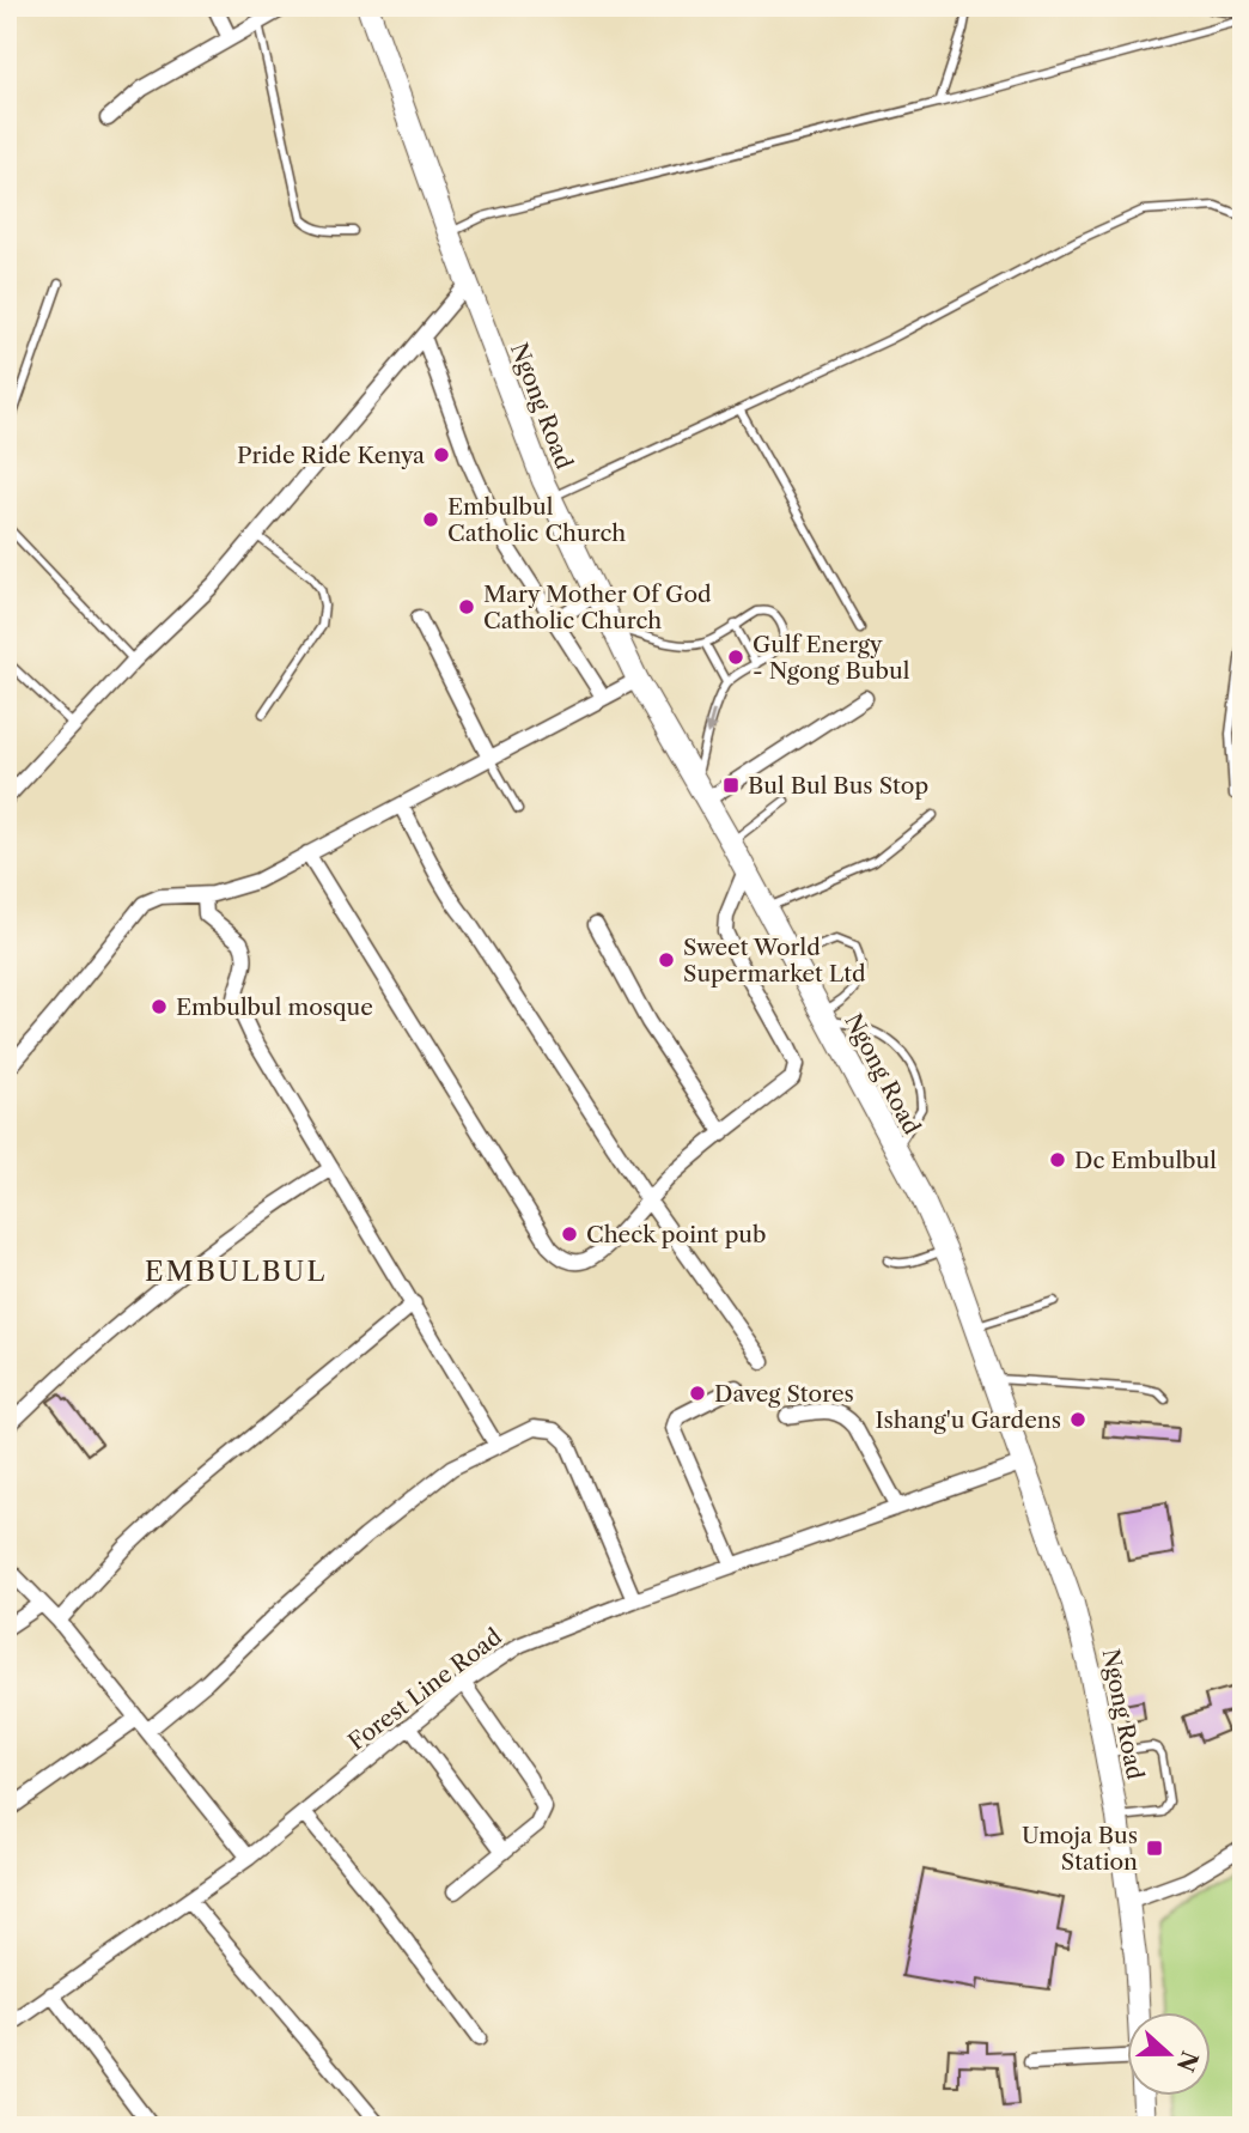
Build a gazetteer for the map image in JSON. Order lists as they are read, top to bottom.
{
  "streets": {
    "main road": ["Ngong Road"],
    "street": ["Forest Line Road"]
  },
  "crossings": [
    ["Ngong Road", "Forest Line Road"]
  ],
  "districts": ["EMBULBUL"],
  "places": {
    "other": [
      "Pride Ride Kenya",
      "Embulbul Catholic Church",
      "Mary Mother Of God Catholic Church",
      "Gulf Energy - Ngong Bubul",
      "Sweet World Supermarket Ltd",
      "Embulbul mosque",
      "Dc Embulbul",
      "Check point pub",
      "Daveg Stores",
      "Ishang'u Gardens"
    ],
    "transit": ["Bul Bul Bus Stop", "Umoja Bus Station"]
  },
  "north": "right"
}
